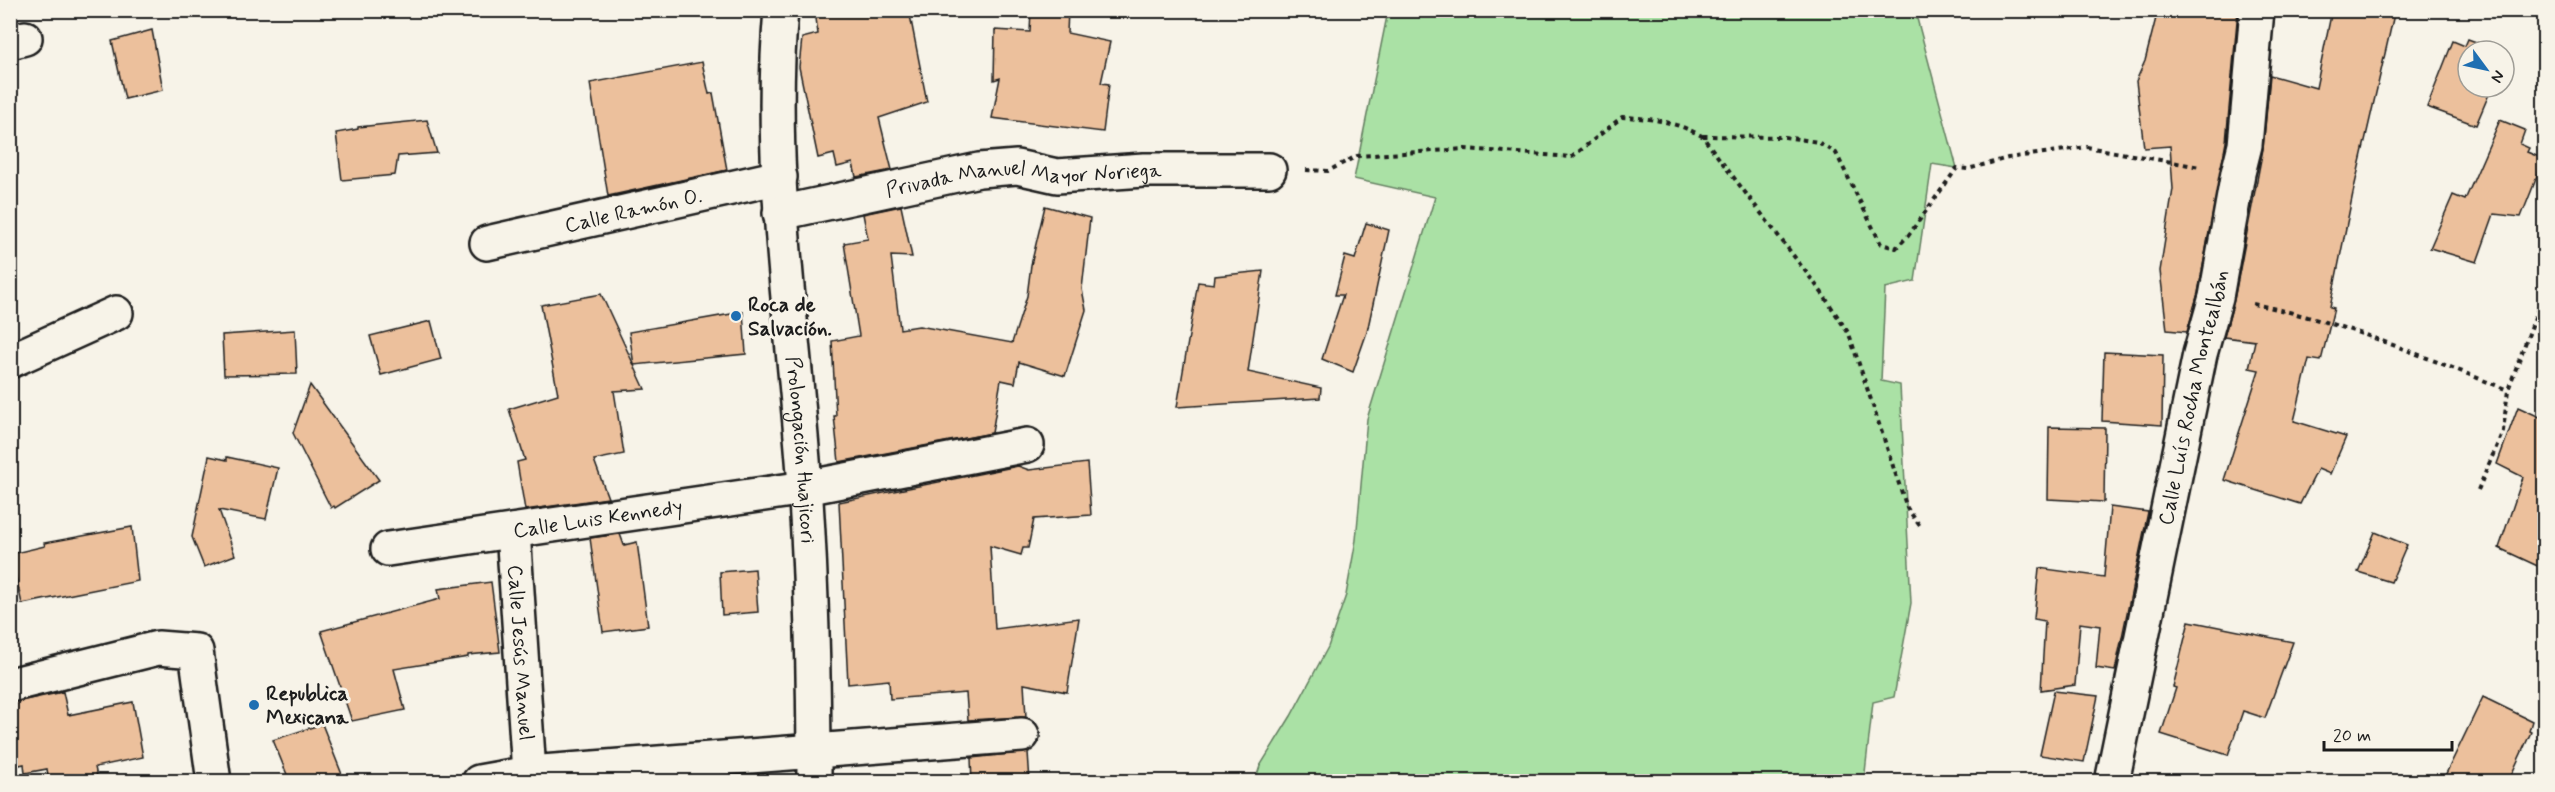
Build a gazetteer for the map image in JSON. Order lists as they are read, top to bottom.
{
  "streets": {
    "street": [
      "Privada Manuel Mayor Noriega",
      "Calle Ramón O.",
      "Calle Luís Rocha Montealbán",
      "Prolongación Huajicori",
      "Calle Luis Kennedy",
      "Calle Jesús Manuel"
    ]
  },
  "crossings": [
    ["Privada Manuel Mayor Noriega", "Prolongación Huajicori"],
    ["Calle Ramón O.", "Prolongación Huajicori"],
    ["Prolongación Huajicori", "Calle Luis Kennedy"],
    ["Calle Luis Kennedy", "Calle Jesús Manuel"]
  ],
  "places": ["Roca de Salvación.", "Republica Mexicana"],
  "scale_bar": "20 m",
  "north": "bottom right"
}
